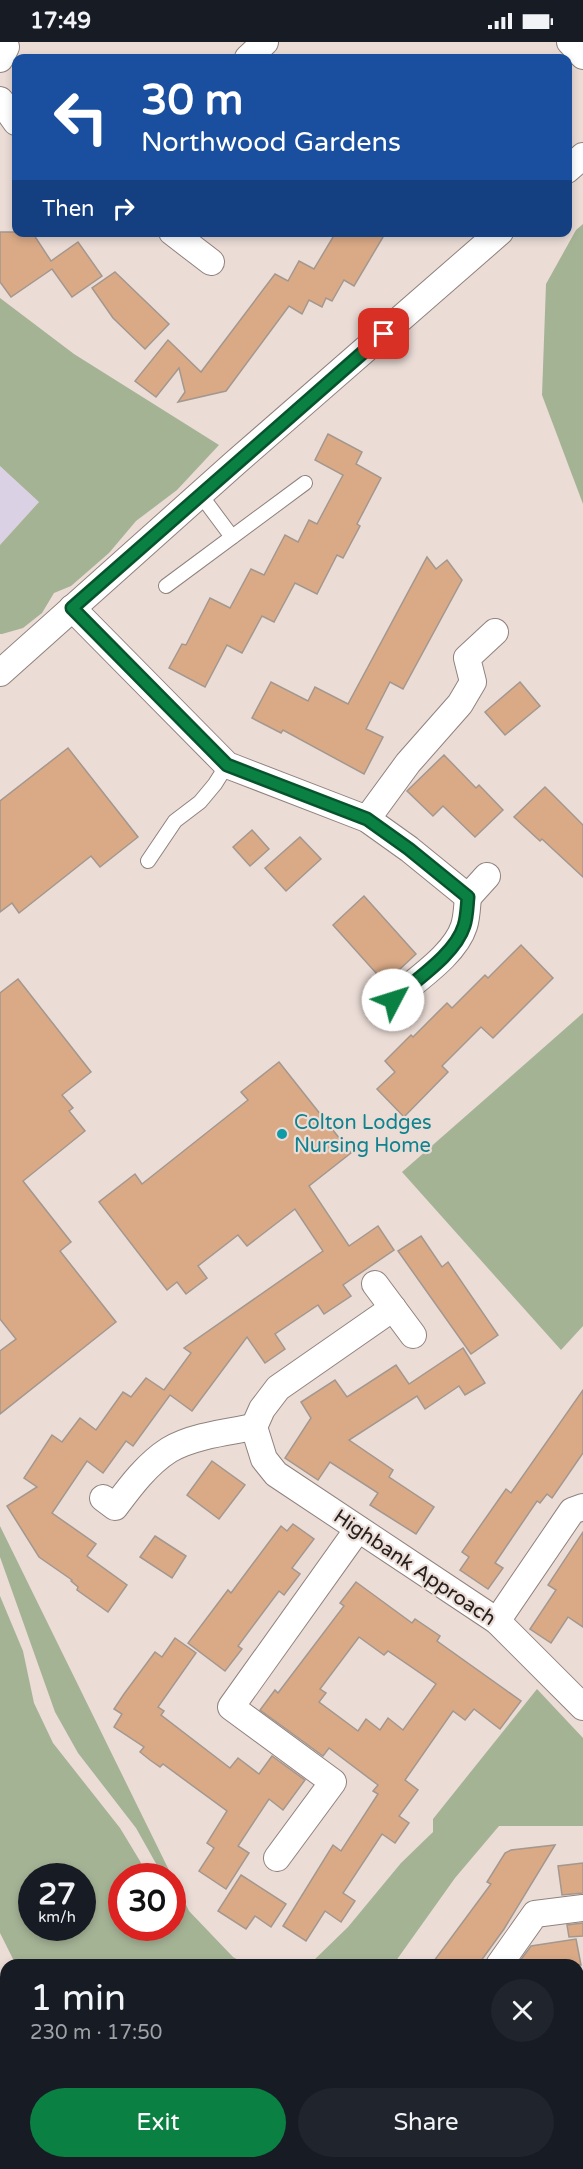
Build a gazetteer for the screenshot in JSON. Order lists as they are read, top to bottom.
{
  "streets": {
    "street": ["Highbank Approach"]
  },
  "places": ["Colton Lodges Nursing Home"],
  "page": {
    "status": "17:49",
    "turn": ["30 m", "Northwood Gardens"],
    "then": "Then",
    "speed": "27 km/h",
    "limit": "30",
    "heading": ["1 min", "230 m · 17:50"],
    "buttons": ["Exit", "Share"]
  }
}
